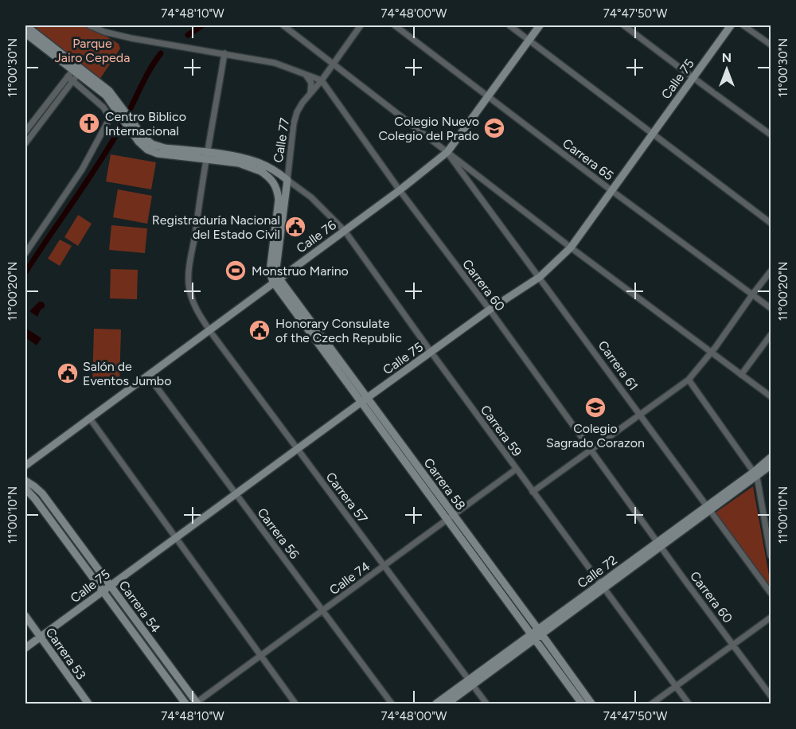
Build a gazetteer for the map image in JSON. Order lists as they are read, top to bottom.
{
  "streets": {
    "street": [
      "Calle 75",
      "Calle 77",
      "Carrera 65",
      "Calle 76",
      "Carrera 60",
      "Carrera 61",
      "Carrera 59",
      "Carrera 58",
      "Carrera 57",
      "Carrera 56",
      "Calle 72",
      "Calle 74",
      "Carrera 54",
      "Carrera 53"
    ]
  },
  "crossings": [
    ["Calle 75", "Carrera 65"],
    ["Calle 75", "Carrera 60"],
    ["Calle 75", "Carrera 61"],
    ["Calle 75", "Carrera 59"],
    ["Calle 75", "Carrera 58"],
    ["Calle 75", "Carrera 57"],
    ["Calle 75", "Carrera 56"],
    ["Calle 75", "Carrera 54"],
    ["Calle 75", "Carrera 53"],
    ["Calle 77", "Calle 76"],
    ["Calle 77", "Carrera 60"],
    ["Calle 77", "Carrera 59"],
    ["Calle 77", "Carrera 58"],
    ["Carrera 65", "Calle 76"],
    ["Calle 76", "Carrera 60"],
    ["Calle 76", "Carrera 61"],
    ["Calle 76", "Carrera 59"],
    ["Calle 76", "Carrera 58"],
    ["Calle 76", "Carrera 57"],
    ["Calle 76", "Carrera 56"],
    ["Carrera 60", "Calle 72"],
    ["Carrera 61", "Calle 72"],
    ["Carrera 59", "Calle 72"],
    ["Carrera 59", "Calle 74"],
    ["Carrera 58", "Calle 72"],
    ["Carrera 58", "Calle 74"],
    ["Carrera 57", "Calle 72"],
    ["Carrera 57", "Calle 74"],
    ["Carrera 56", "Calle 74"],
    ["Calle 74", "Carrera 54"]
  ],
  "parks": ["Parque Jairo Cepeda"],
  "places": {
    "church": ["Centro Biblico Internacional"],
    "school or university": ["Colegio Nuevo Colegio del Prado", "Colegio Sagrado Corazon"],
    "public building": ["Registraduría Nacional del Estado Civil", "Honorary Consulate of the Czech Republic", "Salón de Eventos Jumbo"],
    "sports": ["Monstruo Marino"]
  },
  "north": "top",
  "coordinates": [
    "74°48'10\"W",
    "74°48'00\"W",
    "74°47'50\"W",
    "11°00'30\"N",
    "11°00'20\"N",
    "11°00'10\"N"
  ]
}
